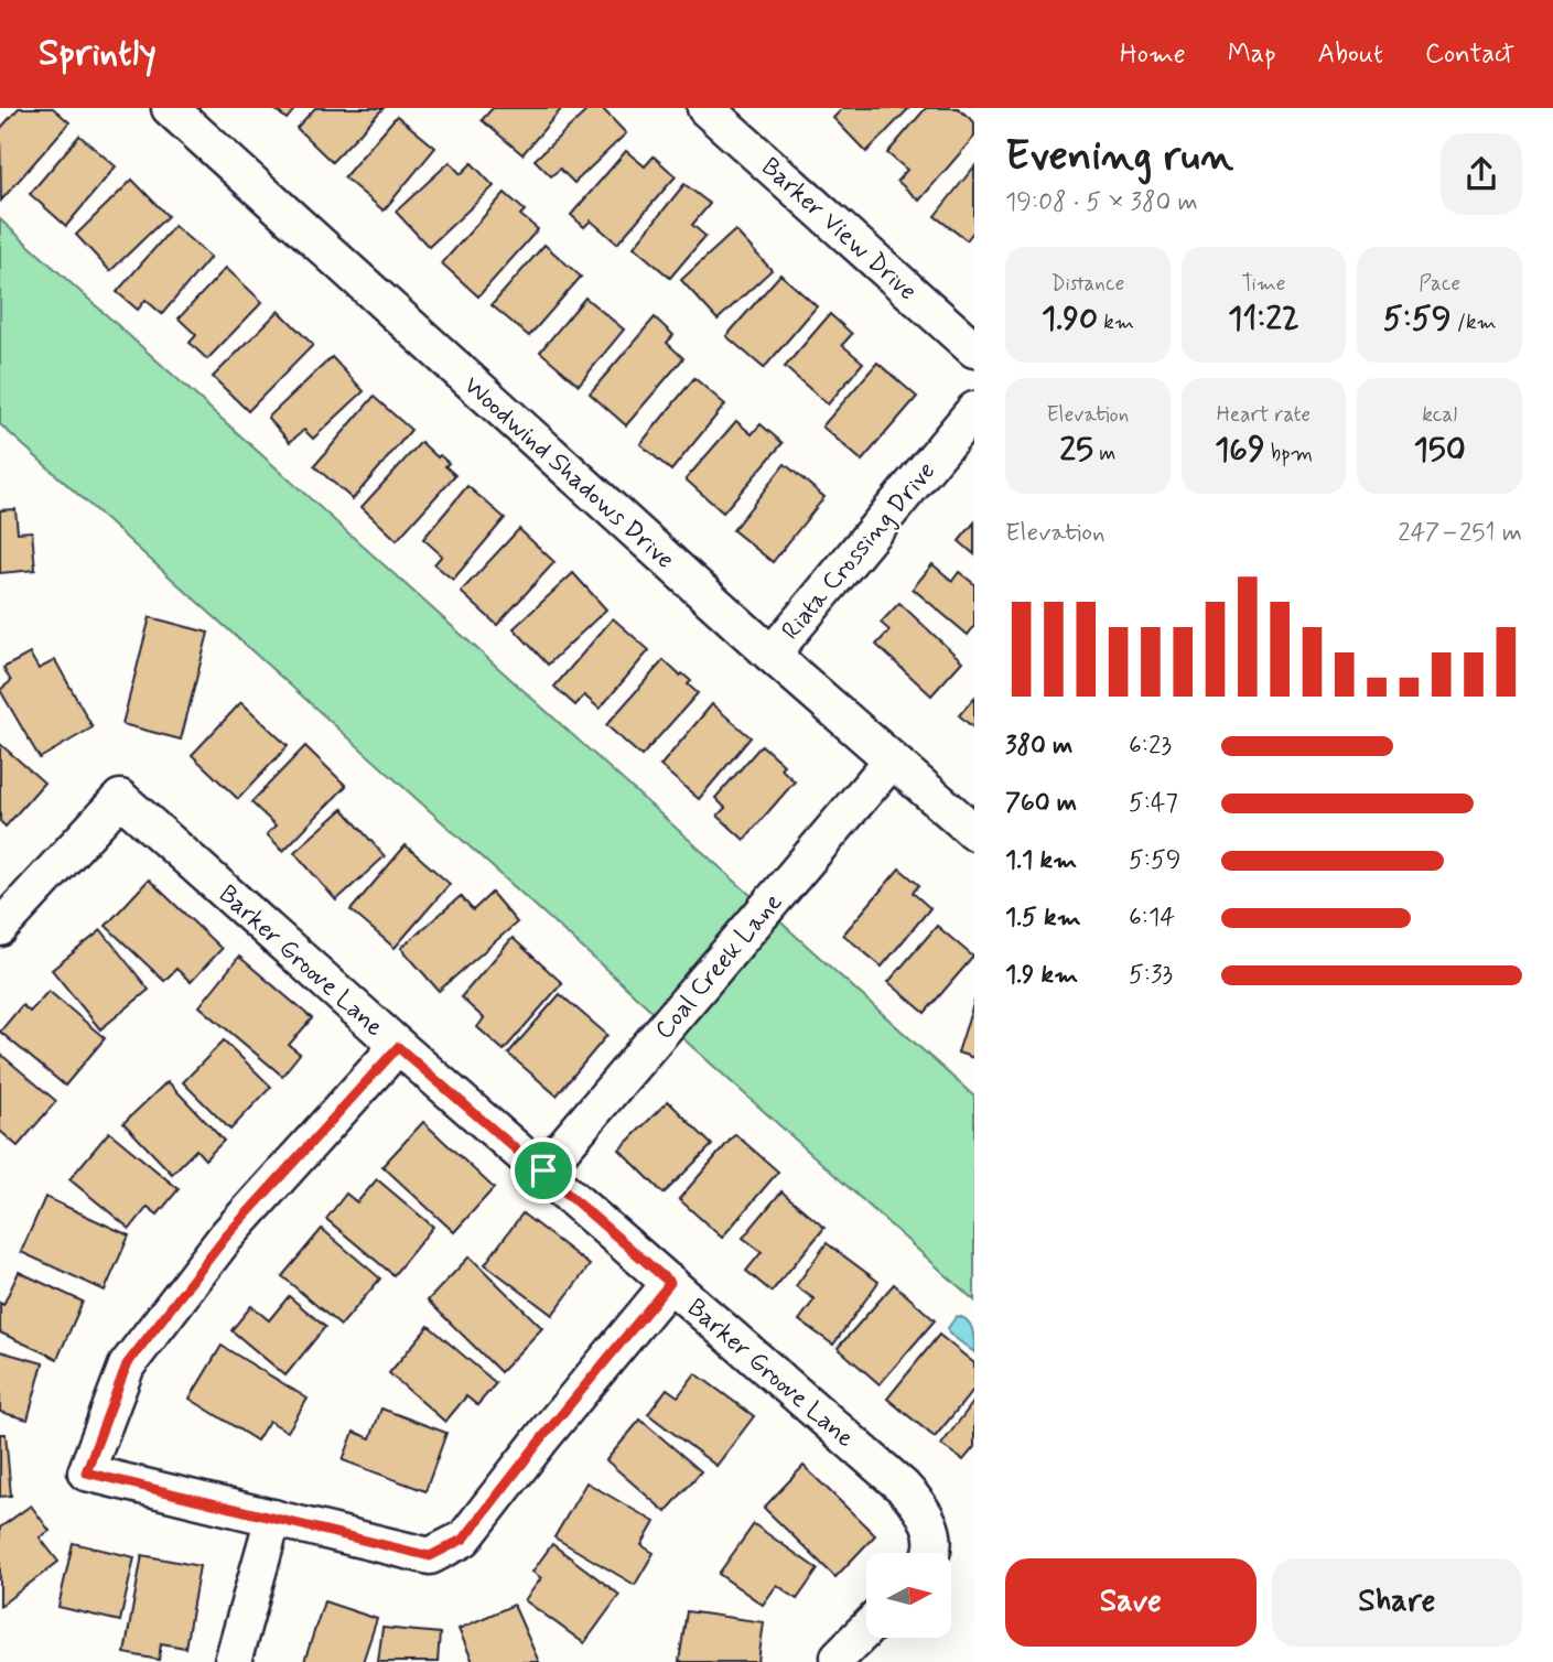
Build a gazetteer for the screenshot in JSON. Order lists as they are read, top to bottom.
{
  "streets": {
    "street": [
      "Barker View Drive",
      "Woodwind Shadows Drive",
      "Riata Crossing Drive",
      "Barker Groove Lane",
      "Coal Creek Lane"
    ]
  },
  "crossings": [
    ["Woodwind Shadows Drive", "Riata Crossing Drive"],
    ["Woodwind Shadows Drive", "Coal Creek Lane"],
    ["Barker Groove Lane", "Coal Creek Lane"]
  ],
  "north": "right",
  "page": {
    "header": "Sprintly",
    "nav": [
      "Home",
      "Map",
      "About",
      "Contact"
    ],
    "heading": ["Evening run", "19:08 · 5 × 380 m"],
    "stats": [
      ["Distance", "1.90 km"],
      ["Time", "11:22"],
      ["Pace", "5:59 /km"],
      ["Elevation", "25 m"],
      ["Heart rate", "169 bpm"],
      ["kcal", "150"]
    ],
    "chart": ["Elevation", "247–251 m"],
    "list": [
      {
        "name": "380 m",
        "note": "6:23"
      },
      {
        "name": "760 m",
        "note": "5:47"
      },
      {
        "name": "1.1 km",
        "note": "5:59"
      },
      {
        "name": "1.5 km",
        "note": "6:14"
      },
      {
        "name": "1.9 km",
        "note": "5:33"
      }
    ],
    "buttons": ["Save", "Share"]
  }
}
